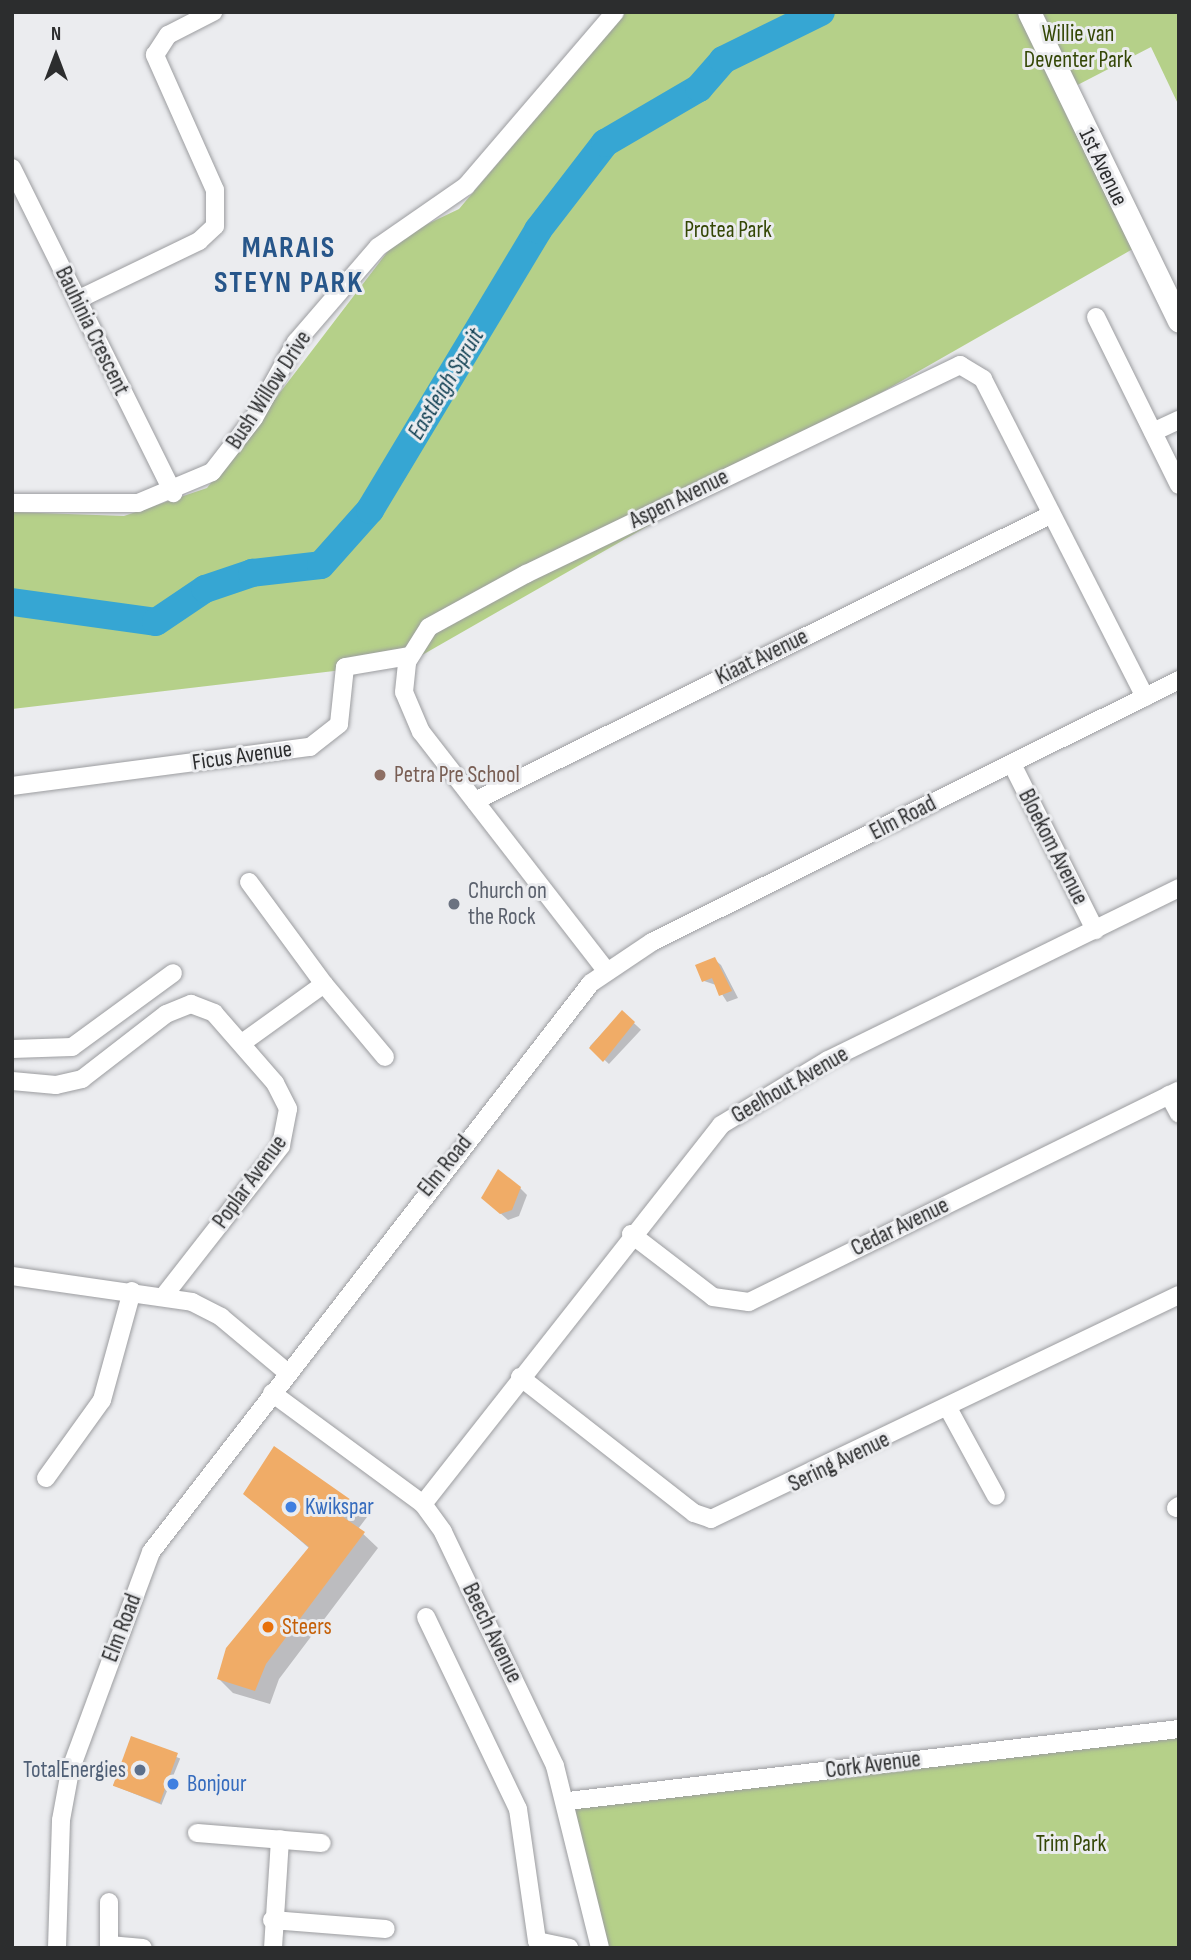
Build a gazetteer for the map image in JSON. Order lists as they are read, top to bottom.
{
  "streets": {
    "main road": ["1st Avenue"],
    "street": [
      "Bauhinia Crescent",
      "Bush Willow Drive",
      "Aspen Avenue",
      "Kiaat Avenue",
      "Ficus Avenue",
      "Elm Road",
      "Bloekom Avenue",
      "Geelhout Avenue",
      "Poplar Avenue",
      "Cedar Avenue",
      "Sering Avenue",
      "Beech Avenue",
      "Cork Avenue"
    ]
  },
  "crossings": [
    ["Bauhinia Crescent", "Bush Willow Drive"],
    ["Aspen Avenue", "Kiaat Avenue"],
    ["Aspen Avenue", "Ficus Avenue"],
    ["Aspen Avenue", "Elm Road"],
    ["Elm Road", "Bloekom Avenue"],
    ["Elm Road", "Beech Avenue"],
    ["Bloekom Avenue", "Geelhout Avenue"],
    ["Geelhout Avenue", "Cedar Avenue"],
    ["Geelhout Avenue", "Sering Avenue"],
    ["Geelhout Avenue", "Beech Avenue"],
    ["Beech Avenue", "Cork Avenue"]
  ],
  "districts": ["MARAIS STEYN PARK"],
  "water": ["Eastleigh Spruit"],
  "parks": ["Willie van Deventer Park", "Protea Park", "Trim Park"],
  "places": [
    "Petra Pre School",
    "Church on the Rock",
    "Kwikspar",
    "Steers",
    "TotalEnergies",
    "Bonjour"
  ],
  "north": "top"
}
